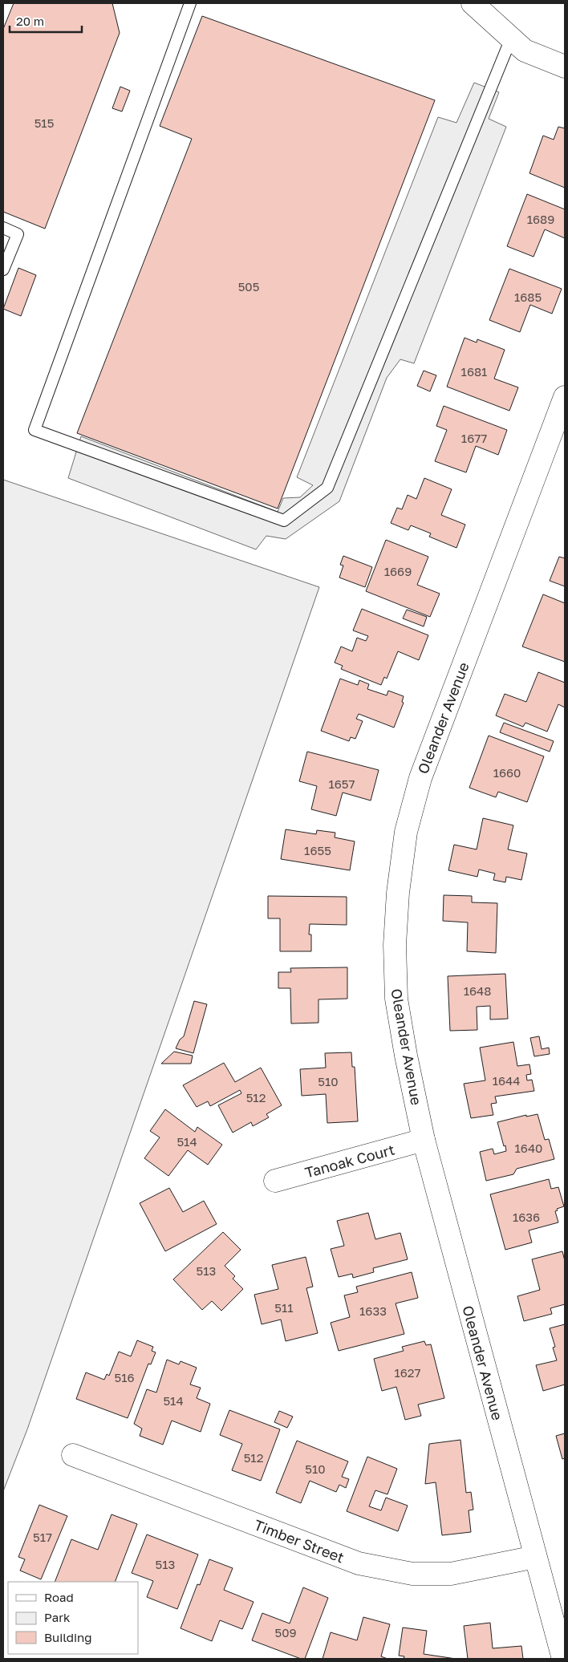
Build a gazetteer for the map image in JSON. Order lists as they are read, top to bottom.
{
  "streets": {
    "street": ["Oleander Avenue", "Tanoak Court", "Timber Street"]
  },
  "crossings": [
    ["Oleander Avenue", "Tanoak Court"],
    ["Oleander Avenue", "Timber Street"]
  ],
  "house_numbers": [
    "515",
    "1689",
    "505",
    "1685",
    "1681",
    "1677",
    "1669",
    "1660",
    "1657",
    "1655",
    "1648",
    "1644",
    "510",
    "512",
    "514",
    "1640",
    "1636",
    "513",
    "511",
    "1633",
    "1627",
    "516",
    "514",
    "512",
    "510",
    "517",
    "513",
    "509"
  ],
  "legend": ["Road", "Park", "Building"],
  "scale_bar": "20 m"
}
